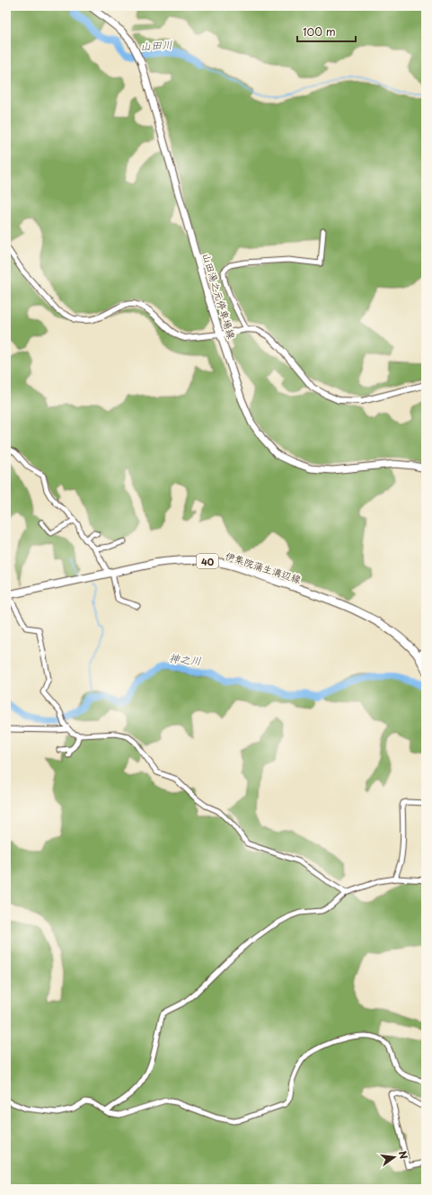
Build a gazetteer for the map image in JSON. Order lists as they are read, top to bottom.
{
  "streets": {
    "main road": ["山田湯之元停車場線", "40", "伊集院蒲生溝辺線"]
  },
  "water": ["山田川", "神之川"],
  "scale_bar": "100 m",
  "north": "right"
}
